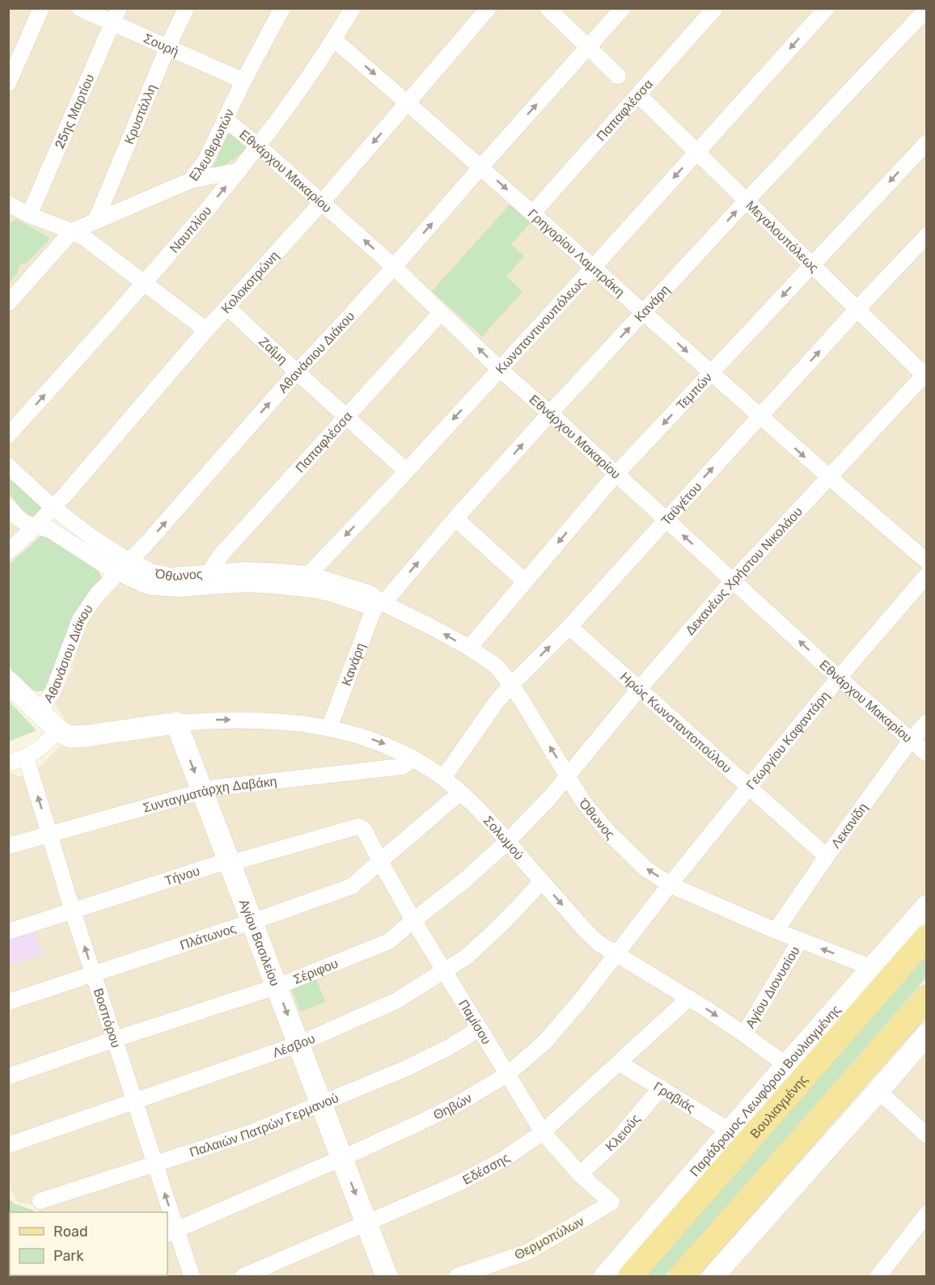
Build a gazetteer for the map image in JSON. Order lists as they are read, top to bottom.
{
  "streets": {
    "main road": ["Βουλιαγμένης"],
    "street": [
      "Σουρή",
      "Παπαφλέσσα",
      "25ης Μαρτίου",
      "Κρυστάλλη",
      "Ελευθερωτών",
      "Εθνάρχου Μακαρίου",
      "Ναυπλίου",
      "Μεγαλουπόλεως",
      "Γρηγορίου Λαμπράκη",
      "Κολοκοτρώνη",
      "Κανάρη",
      "Κωνσταντινουπόλεως",
      "Ζαΐμη",
      "Αθανάσιου Διάκου",
      "Τεμπών",
      "Ταϋγέτου",
      "Δεκανέως Χρήστου Νικολάου",
      "Όθωνος",
      "Ηρώς Κωνσταντοπούλου",
      "Γεωργίου Καφαντάρη",
      "Συνταγματάρχη Δαβάκη",
      "Λεκανίδη",
      "Σολωμού",
      "Τήνου",
      "Πλάτωνος",
      "Αγίου Βασιλείου",
      "Σέριφου",
      "Αγίου Διονυσίου",
      "Βοσπόρου",
      "Παμίσου",
      "Λέσβου",
      "Παράδρομος Λεωφόρου Βουλιαγμένης",
      "Γραβιάς",
      "Θηβών",
      "Παλαιών Πατρών Γερμανού",
      "Κλειούς",
      "Εδέσσης",
      "Θερμοπύλων"
    ]
  },
  "crossings": [
    ["Σουρή", "25ης Μαρτίου"],
    ["Σουρή", "Κρυστάλλη"],
    ["Σουρή", "Ελευθερωτών"],
    ["Παπαφλέσσα", "Εθνάρχου Μακαρίου"],
    ["Παπαφλέσσα", "Μεγαλουπόλεως"],
    ["Παπαφλέσσα", "Γρηγορίου Λαμπράκη"],
    ["Παπαφλέσσα", "Ζαΐμη"],
    ["Παπαφλέσσα", "Όθωνος"],
    ["Κρυστάλλη", "Ελευθερωτών"],
    ["Ελευθερωτών", "Εθνάρχου Μακαρίου"],
    ["Εθνάρχου Μακαρίου", "Ναυπλίου"],
    ["Εθνάρχου Μακαρίου", "Κολοκοτρώνη"],
    ["Εθνάρχου Μακαρίου", "Κανάρη"],
    ["Εθνάρχου Μακαρίου", "Κωνσταντινουπόλεως"],
    ["Εθνάρχου Μακαρίου", "Αθανάσιου Διάκου"],
    ["Εθνάρχου Μακαρίου", "Τεμπών"],
    ["Εθνάρχου Μακαρίου", "Ταϋγέτου"],
    ["Εθνάρχου Μακαρίου", "Δεκανέως Χρήστου Νικολάου"],
    ["Εθνάρχου Μακαρίου", "Γεωργίου Καφαντάρη"],
    ["Εθνάρχου Μακαρίου", "Λεκανίδη"],
    ["Ναυπλίου", "Γρηγορίου Λαμπράκη"],
    ["Μεγαλουπόλεως", "Κανάρη"],
    ["Μεγαλουπόλεως", "Κωνσταντινουπόλεως"],
    ["Μεγαλουπόλεως", "Τεμπών"],
    ["Μεγαλουπόλεως", "Ταϋγέτου"],
    ["Μεγαλουπόλεως", "Δεκανέως Χρήστου Νικολάου"],
    ["Γρηγορίου Λαμπράκη", "Κολοκοτρώνη"],
    ["Γρηγορίου Λαμπράκη", "Κανάρη"],
    ["Γρηγορίου Λαμπράκη", "Κωνσταντινουπόλεως"],
    ["Γρηγορίου Λαμπράκη", "Αθανάσιου Διάκου"],
    ["Γρηγορίου Λαμπράκη", "Τεμπών"],
    ["Γρηγορίου Λαμπράκη", "Ταϋγέτου"],
    ["Γρηγορίου Λαμπράκη", "Δεκανέως Χρήστου Νικολάου"],
    ["Κολοκοτρώνη", "Ζαΐμη"],
    ["Κολοκοτρώνη", "Όθωνος"],
    ["Κανάρη", "Όθωνος"],
    ["Κανάρη", "Σολωμού"],
    ["Κωνσταντινουπόλεως", "Ζαΐμη"],
    ["Κωνσταντινουπόλεως", "Όθωνος"],
    ["Ζαΐμη", "Αθανάσιου Διάκου"],
    ["Αθανάσιου Διάκου", "Όθωνος"],
    ["Τεμπών", "Όθωνος"],
    ["Ταϋγέτου", "Όθωνος"],
    ["Ταϋγέτου", "Ηρώς Κωνσταντοπούλου"],
    ["Ταϋγέτου", "Σολωμού"],
    ["Δεκανέως Χρήστου Νικολάου", "Όθωνος"],
    ["Δεκανέως Χρήστου Νικολάου", "Ηρώς Κωνσταντοπούλου"],
    ["Δεκανέως Χρήστου Νικολάου", "Σέριφου"],
    ["Όθωνος", "Γεωργίου Καφαντάρη"],
    ["Όθωνος", "Λεκανίδη"],
    ["Όθωνος", "Σέριφου"],
    ["Όθωνος", "Αγίου Διονυσίου"],
    ["Όθωνος", "Παράδρομος Λεωφόρου Βουλιαγμένης"],
    ["Όθωνος", "Θηβών"],
    ["Ηρώς Κωνσταντοπούλου", "Γεωργίου Καφαντάρη"],
    ["Ηρώς Κωνσταντοπούλου", "Λεκανίδη"],
    ["Γεωργίου Καφαντάρη", "Θηβών"],
    ["Συνταγματάρχη Δαβάκη", "Σολωμού"],
    ["Συνταγματάρχη Δαβάκη", "Αγίου Βασιλείου"],
    ["Συνταγματάρχη Δαβάκη", "Βοσπόρου"],
    ["Σολωμού", "Πλάτωνος"],
    ["Σολωμού", "Αγίου Βασιλείου"],
    ["Σολωμού", "Σέριφου"],
    ["Σολωμού", "Αγίου Διονυσίου"],
    ["Σολωμού", "Λέσβου"],
    ["Σολωμού", "Παράδρομος Λεωφόρου Βουλιαγμένης"],
    ["Σολωμού", "Θηβών"],
    ["Σολωμού", "Εδέσσης"],
    ["Τήνου", "Αγίου Βασιλείου"],
    ["Τήνου", "Βοσπόρου"],
    ["Τήνου", "Παμίσου"],
    ["Πλάτωνος", "Αγίου Βασιλείου"],
    ["Πλάτωνος", "Βοσπόρου"],
    ["Πλάτωνος", "Παμίσου"],
    ["Αγίου Βασιλείου", "Σέριφου"],
    ["Αγίου Βασιλείου", "Λέσβου"],
    ["Αγίου Βασιλείου", "Θηβών"],
    ["Αγίου Βασιλείου", "Παλαιών Πατρών Γερμανού"],
    ["Αγίου Βασιλείου", "Εδέσσης"],
    ["Σέριφου", "Βοσπόρου"],
    ["Σέριφου", "Παμίσου"],
    ["Βοσπόρου", "Λέσβου"],
    ["Βοσπόρου", "Θηβών"],
    ["Βοσπόρου", "Παλαιών Πατρών Γερμανού"],
    ["Παμίσου", "Λέσβου"],
    ["Παμίσου", "Θηβών"],
    ["Παμίσου", "Παλαιών Πατρών Γερμανού"],
    ["Παμίσου", "Κλειούς"],
    ["Παμίσου", "Εδέσσης"],
    ["Παμίσου", "Θερμοπύλων"],
    ["Παράδρομος Λεωφόρου Βουλιαγμένης", "Γραβιάς"],
    ["Γραβιάς", "Κλειούς"],
    ["Γραβιάς", "Εδέσσης"]
  ],
  "one_way": [
    "Εθνάρχου Μακαρίου",
    "Ναυπλίου",
    "Γρηγορίου Λαμπράκη",
    "Κανάρη",
    "Κωνσταντινουπόλεως",
    "Αθανάσιου Διάκου",
    "Τεμπών",
    "Ταϋγέτου",
    "Σολωμού",
    "Βοσπόρου"
  ],
  "legend": ["Road", "Park"]
}
